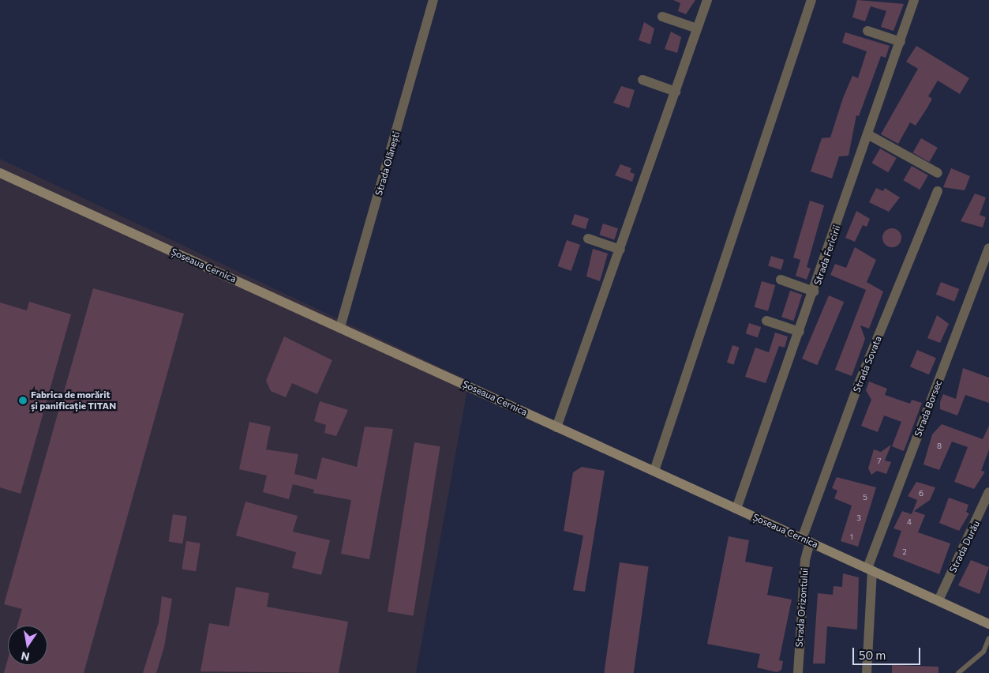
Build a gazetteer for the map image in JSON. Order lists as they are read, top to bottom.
{
  "streets": {
    "street": [
      "Strada Olănești",
      "Strada Fericirii",
      "Șoseaua Cernica",
      "Strada Sovata",
      "Strada Borsec",
      "Strada Durău",
      "Strada Orizontului"
    ]
  },
  "crossings": [
    ["Strada Olănești", "Șoseaua Cernica"],
    ["Strada Fericirii", "Șoseaua Cernica"],
    ["Șoseaua Cernica", "Strada Sovata"],
    ["Șoseaua Cernica", "Strada Borsec"],
    ["Șoseaua Cernica", "Strada Durău"],
    ["Șoseaua Cernica", "Strada Orizontului"],
    ["Strada Sovata", "Strada Orizontului"]
  ],
  "places": ["Fabrica de morărit și panificație TITAN"],
  "house_numbers": [
    "8",
    "7",
    "6",
    "5",
    "3",
    "4",
    "1",
    "2"
  ],
  "scale_bar": "50 m",
  "north": "bottom"
}
